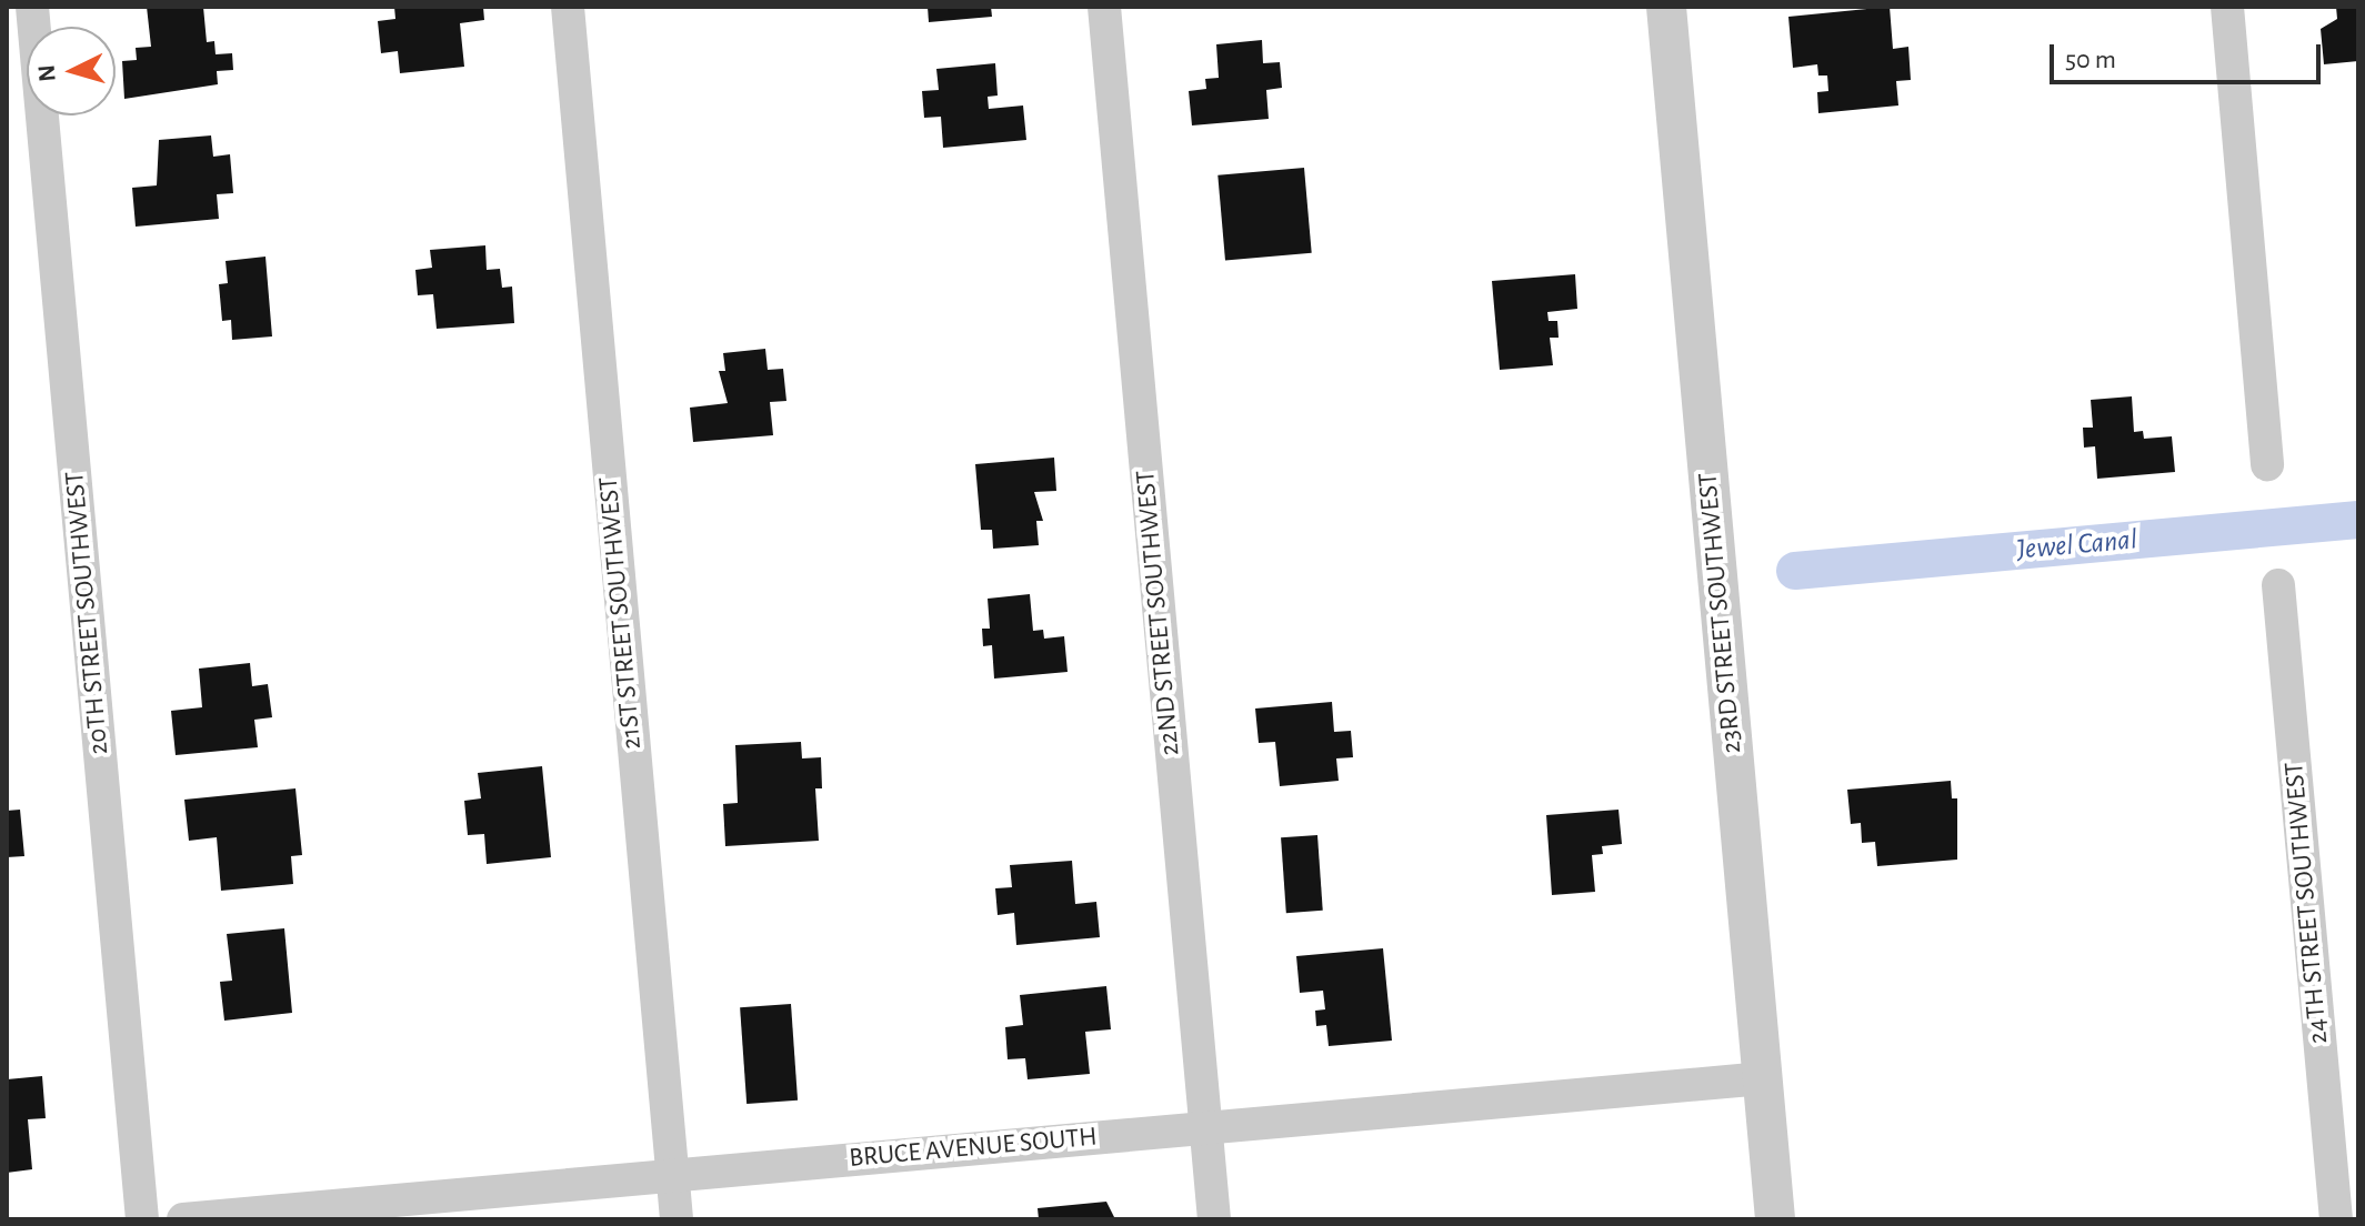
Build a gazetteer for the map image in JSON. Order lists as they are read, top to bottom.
{
  "streets": {
    "street": [
      "20TH STREET SOUTHWEST",
      "21ST STREET SOUTHWEST",
      "22ND STREET SOUTHWEST",
      "23RD STREET SOUTHWEST",
      "24TH STREET SOUTHWEST",
      "BRUCE AVENUE SOUTH"
    ]
  },
  "crossings": [
    ["21ST STREET SOUTHWEST", "BRUCE AVENUE SOUTH"],
    ["22ND STREET SOUTHWEST", "BRUCE AVENUE SOUTH"],
    ["23RD STREET SOUTHWEST", "BRUCE AVENUE SOUTH"]
  ],
  "water": ["Jewel Canal"],
  "scale_bar": "50 m",
  "north": "left"
}
